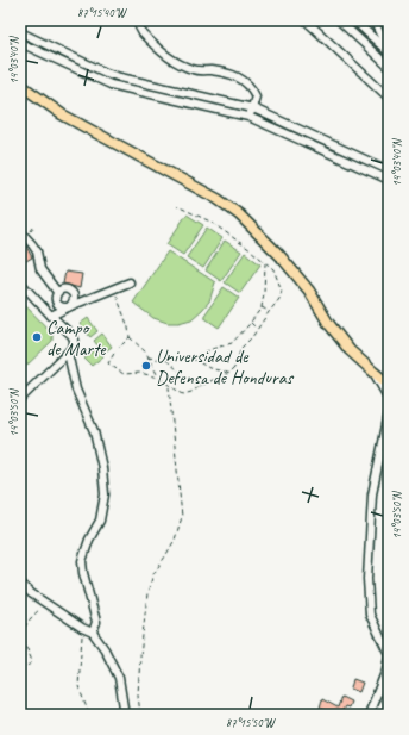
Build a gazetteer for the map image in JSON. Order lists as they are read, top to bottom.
{
  "places": ["Campo de Marte", "Universidad de Defensa de Honduras"],
  "coordinates": [
    "87°15'40\"W",
    "14°03'40\"N",
    "14°03'50\"N",
    "87°15'50\"W"
  ]
}
